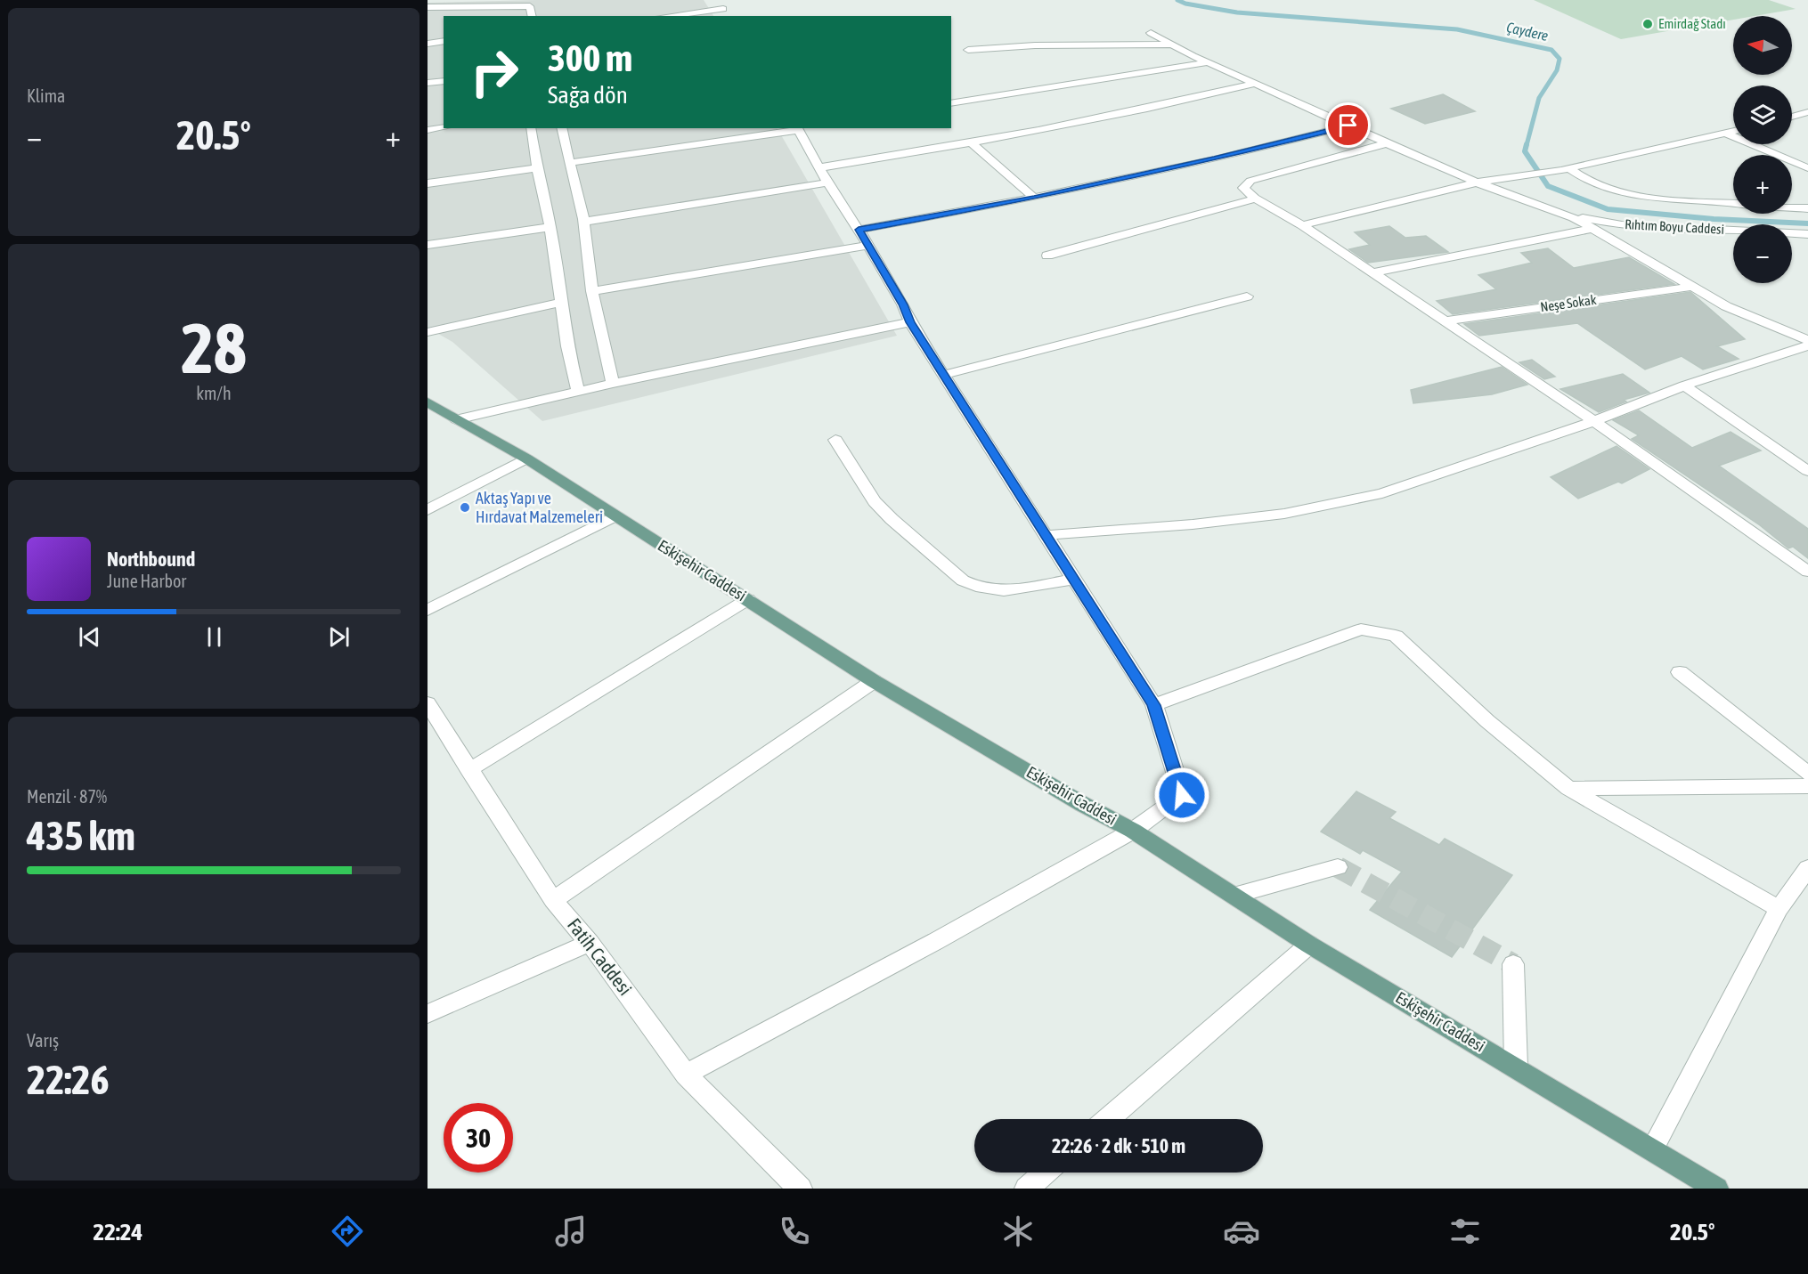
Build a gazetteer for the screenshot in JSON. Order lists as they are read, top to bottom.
{
  "streets": {
    "main road": ["Eskişehir Caddesi"],
    "street": ["Rıhtım Boyu Caddesi", "Neşe Sokak", "Fatih Caddesi"]
  },
  "water": ["Çaydere"],
  "places": ["Emirdağ Stadı", "Aktaş Yapı ve Hırdavat Malzemeleri"],
  "north": "left",
  "page": {
    "tile": [
      "Klima",
      ["28", "km/h"],
      ["Menzil · 87%", "435 km"],
      ["Varış", "22:26"]
    ],
    "map_buttons": ["+", "−"],
    "turn": ["300 m", "Sağa dön"],
    "heat": ["−", "20.5°", "+"],
    "song": ["Northbound", "June Harbor"],
    "limit": "30",
    "trip": "22:26 · 2 dk · 510 m",
    "tabs": ["22:24", "20.5°"]
  }
}
